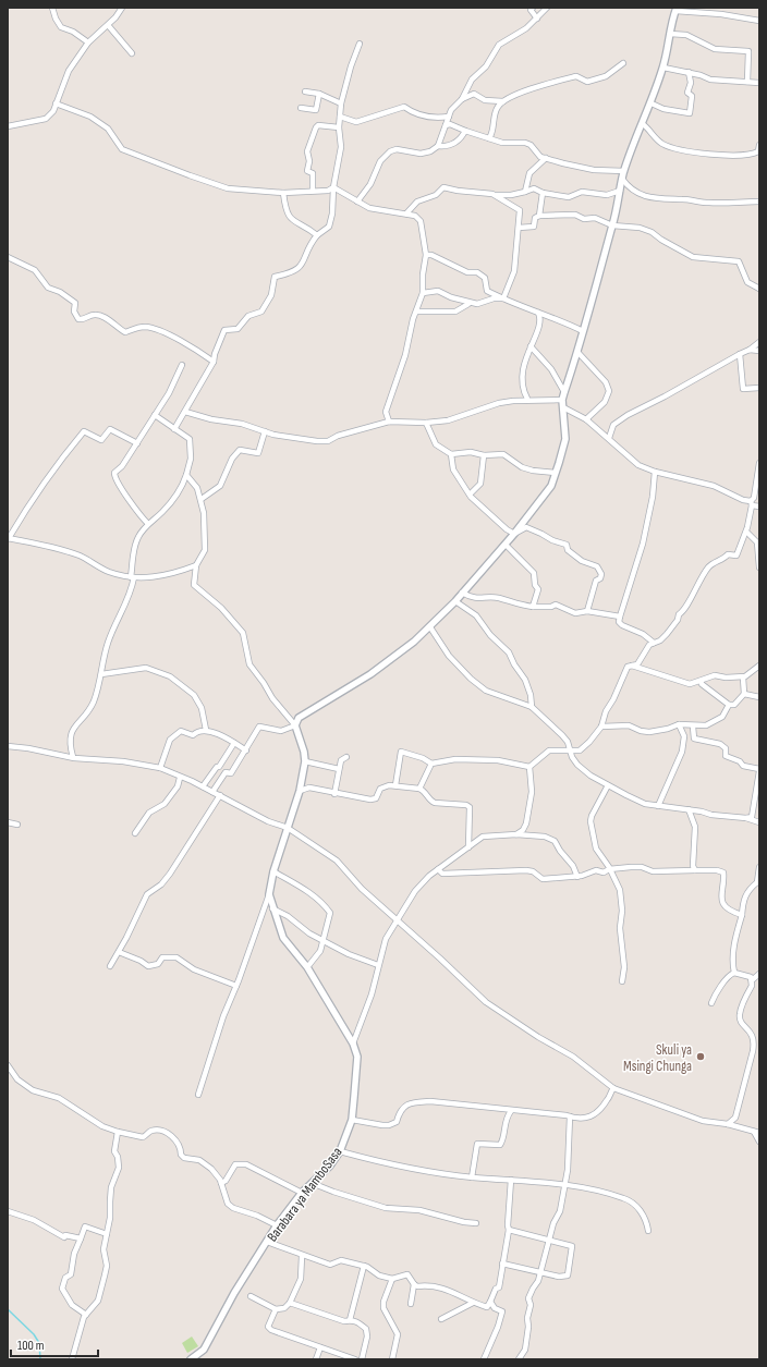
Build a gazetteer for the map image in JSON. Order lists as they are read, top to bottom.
{
  "streets": {
    "street": ["Barabara ya MamboSasa"]
  },
  "places": ["Skuli ya Msingi Chunga"],
  "scale_bar": "100 m"
}
